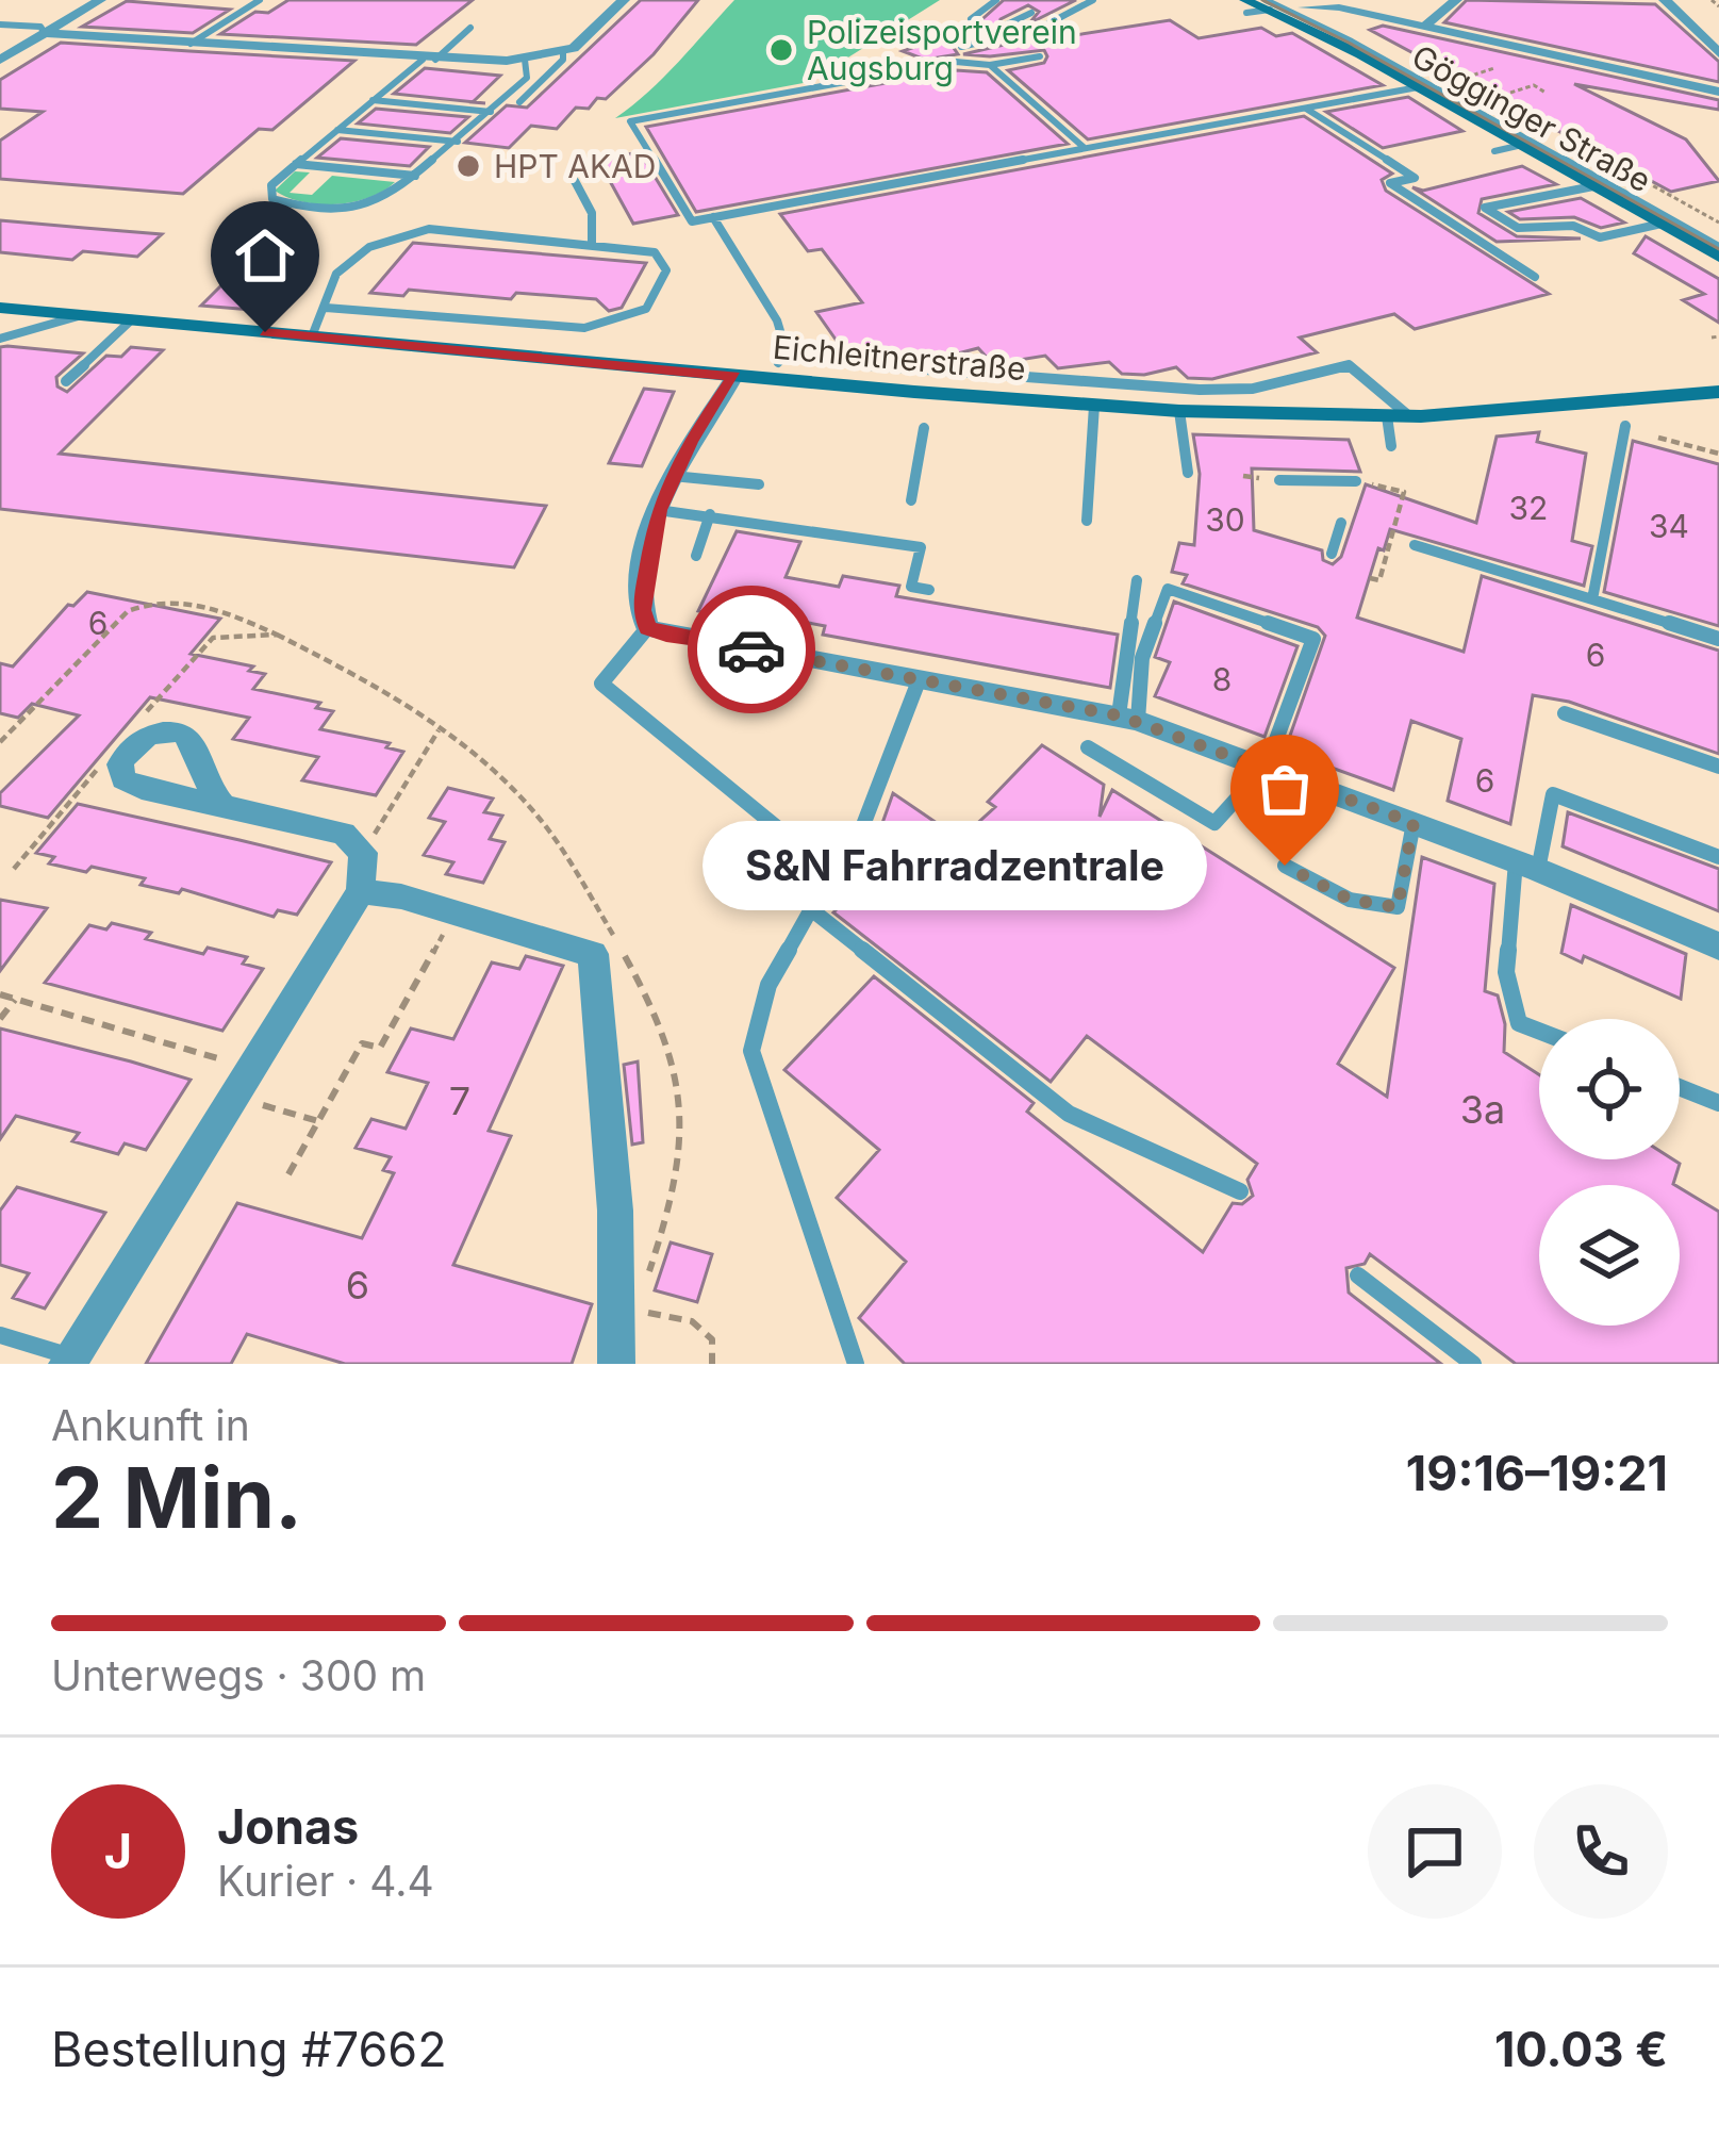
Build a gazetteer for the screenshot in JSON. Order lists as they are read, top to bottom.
{
  "streets": {
    "main road": ["Gögginger Straße", "Eichleitnerstraße"]
  },
  "places": ["Polizeisportverein Augsburg", "HPT AKAD", "S&N Fahrradzentrale"],
  "house_numbers": [
    "32",
    "30",
    "34",
    "6",
    "6",
    "8",
    "6",
    "7",
    "3a",
    "6"
  ],
  "page": {
    "bubble": "S&N Fahrradzentrale",
    "heading": ["2 Min.", "Ankunft in", "19:16–19:21"],
    "panel": [
      "Jonas",
      "Kurier · 4.4",
      "Bestellung #7662",
      "10.03 €"
    ],
    "bar": "Unterwegs · 300 m",
    "round": "J"
  }
}
